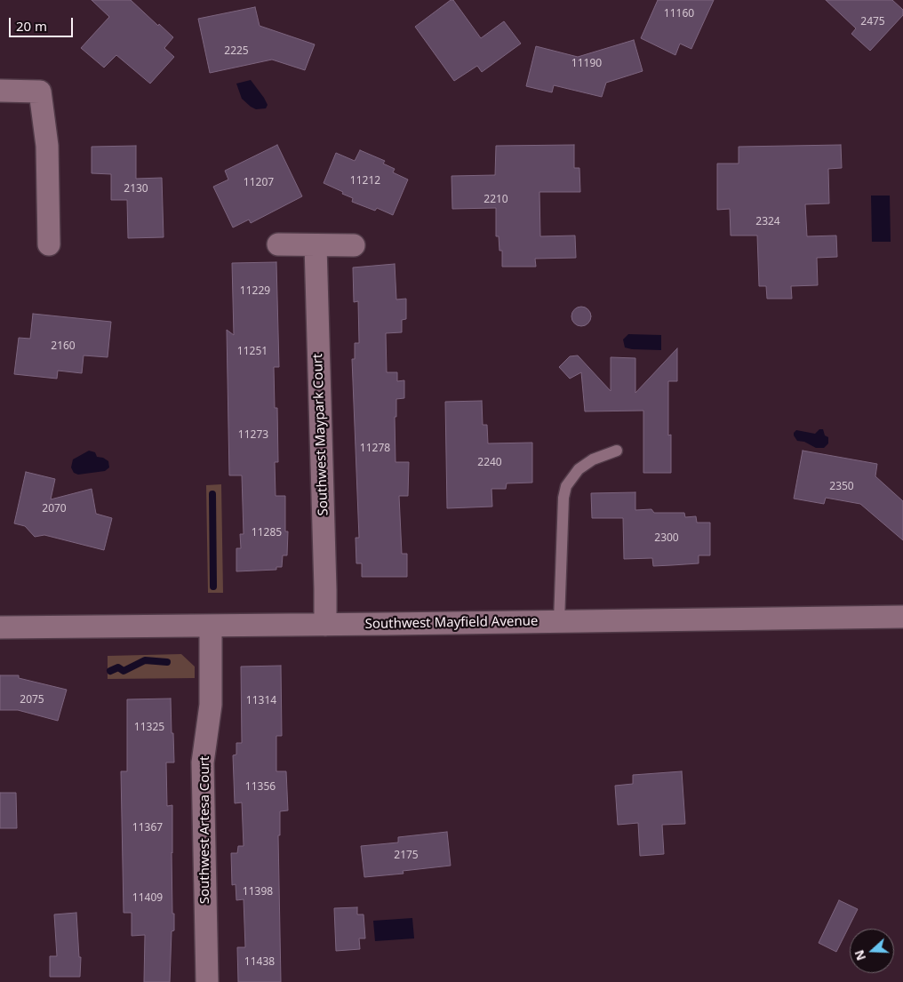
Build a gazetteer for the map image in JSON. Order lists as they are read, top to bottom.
{
  "streets": {
    "street": ["Southwest Maypark Court", "Southwest Mayfield Avenue", "Southwest Artesa Court"]
  },
  "crossings": [
    ["Southwest Maypark Court", "Southwest Mayfield Avenue"],
    ["Southwest Mayfield Avenue", "Southwest Artesa Court"]
  ],
  "house_numbers": [
    "11160",
    "2475",
    "2225",
    "11190",
    "11212",
    "11207",
    "2130",
    "2210",
    "2324",
    "11229",
    "2160",
    "11251",
    "11273",
    "11278",
    "2240",
    "2350",
    "2070",
    "11285",
    "2300",
    "2075",
    "11314",
    "11325",
    "11356",
    "11367",
    "2175",
    "11398",
    "11409",
    "11438"
  ],
  "scale_bar": "20 m",
  "north": "left"
}
